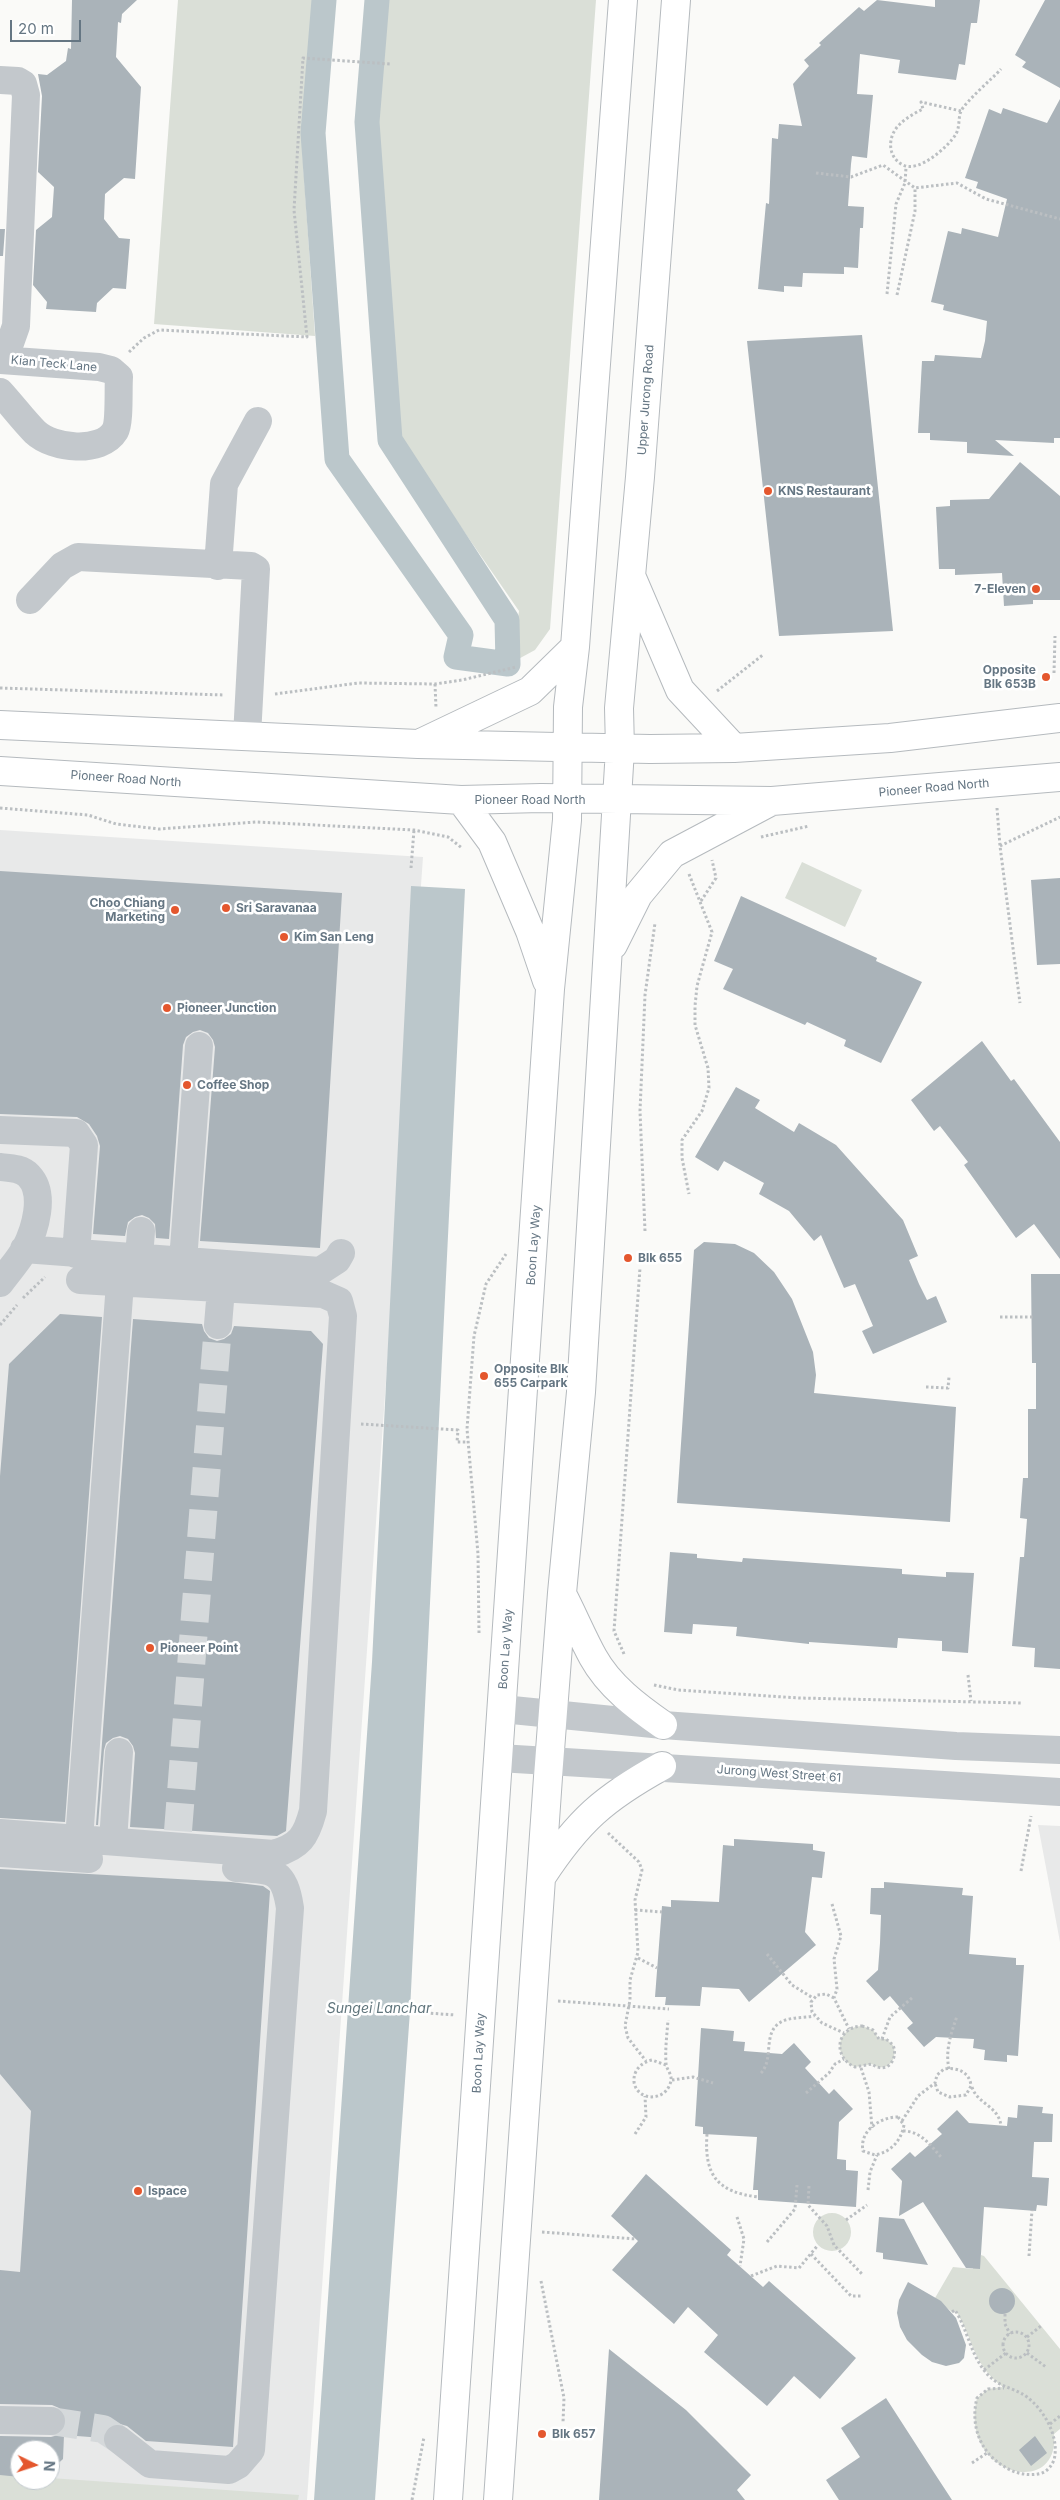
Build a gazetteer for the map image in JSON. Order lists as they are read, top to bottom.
{
  "streets": {
    "main road": ["Upper Jurong Road", "Pioneer Road North", "Boon Lay Way"],
    "street": ["Kian Teck Lane", "Jurong West Street 61"]
  },
  "crossings": [
    ["Upper Jurong Road", "Pioneer Road North"],
    ["Pioneer Road North", "Boon Lay Way"],
    ["Boon Lay Way", "Jurong West Street 61"]
  ],
  "water": ["Sungei Lanchar"],
  "places": [
    "KNS Restaurant",
    "7-Eleven",
    "Opposite Blk 653B",
    "Sri Saravanaa",
    "Choo Chiang Marketing",
    "Kim San Leng",
    "Pioneer Junction",
    "Coffee Shop",
    "Blk 655",
    "Opposite Blk 655 Carpark",
    "Pioneer Point",
    "Ispace",
    "Blk 657"
  ],
  "scale_bar": "20 m",
  "north": "right"
}
